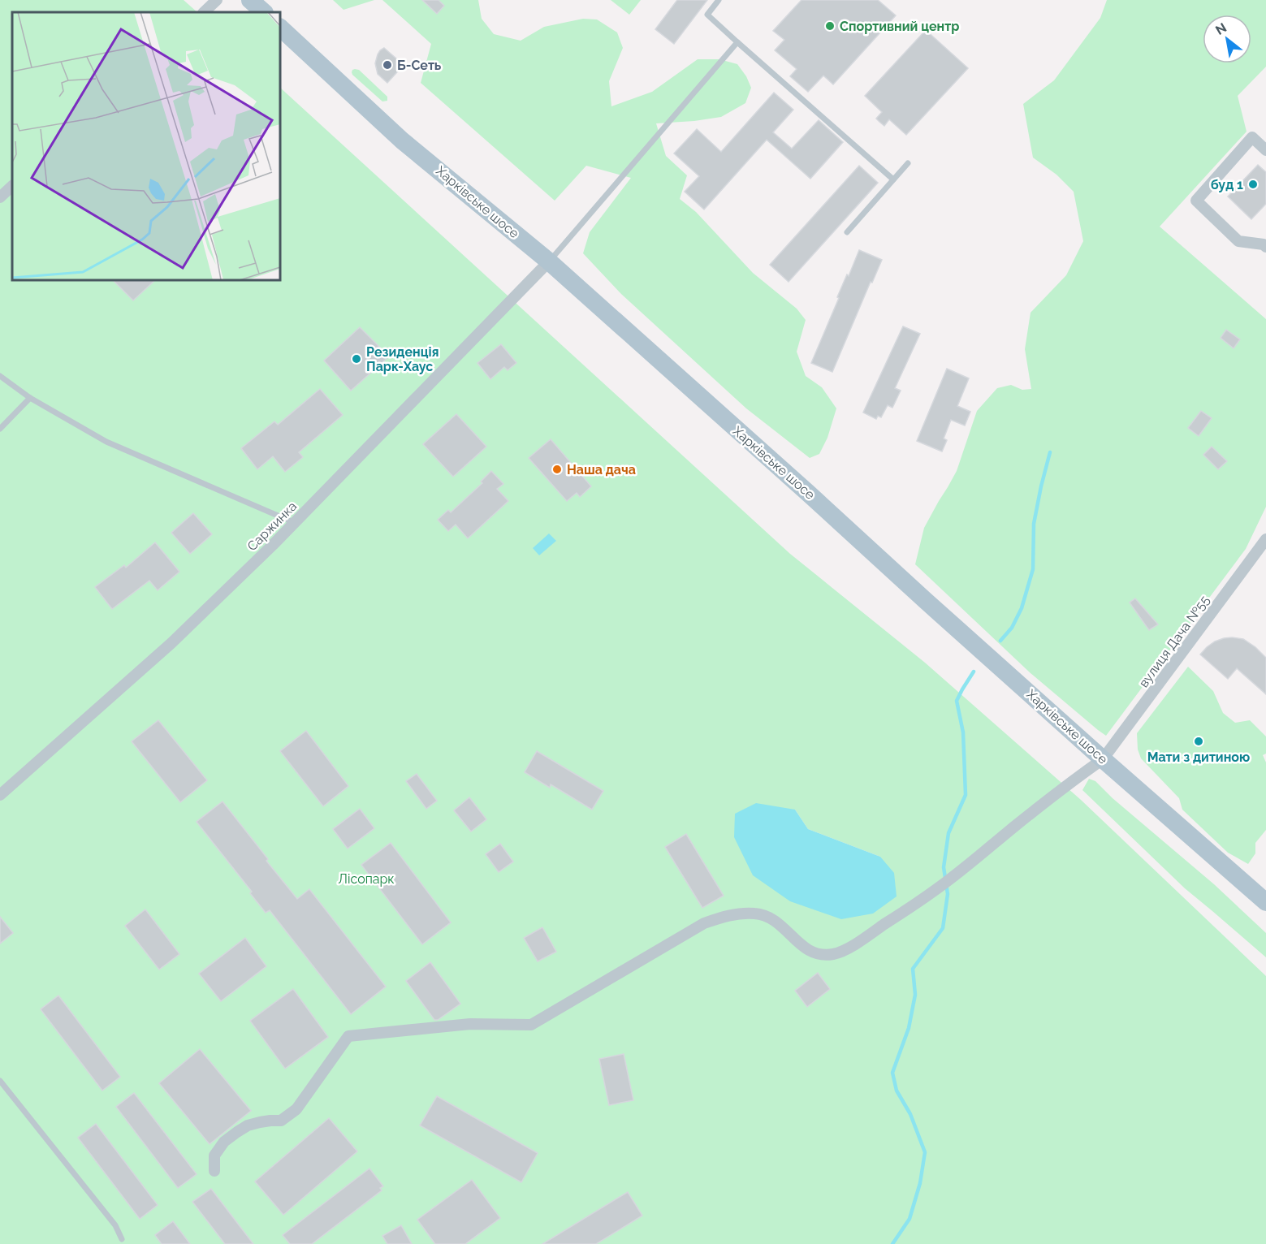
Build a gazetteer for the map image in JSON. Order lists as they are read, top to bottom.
{
  "streets": {
    "main road": ["Харківське шосе"],
    "street": ["Саржинка", "вулиця Дача №55"]
  },
  "crossings": [
    ["Харківське шосе", "Саржинка"],
    ["Харківське шосе", "вулиця Дача №55"]
  ],
  "parks": ["Лісопарк"],
  "places": [
    "Спортивний центр",
    "Б-Сеть",
    "буд 1",
    "Резиденція Парк-Хаус",
    "Наша дача",
    "Мати з дитиною"
  ],
  "north": "top left"
}
